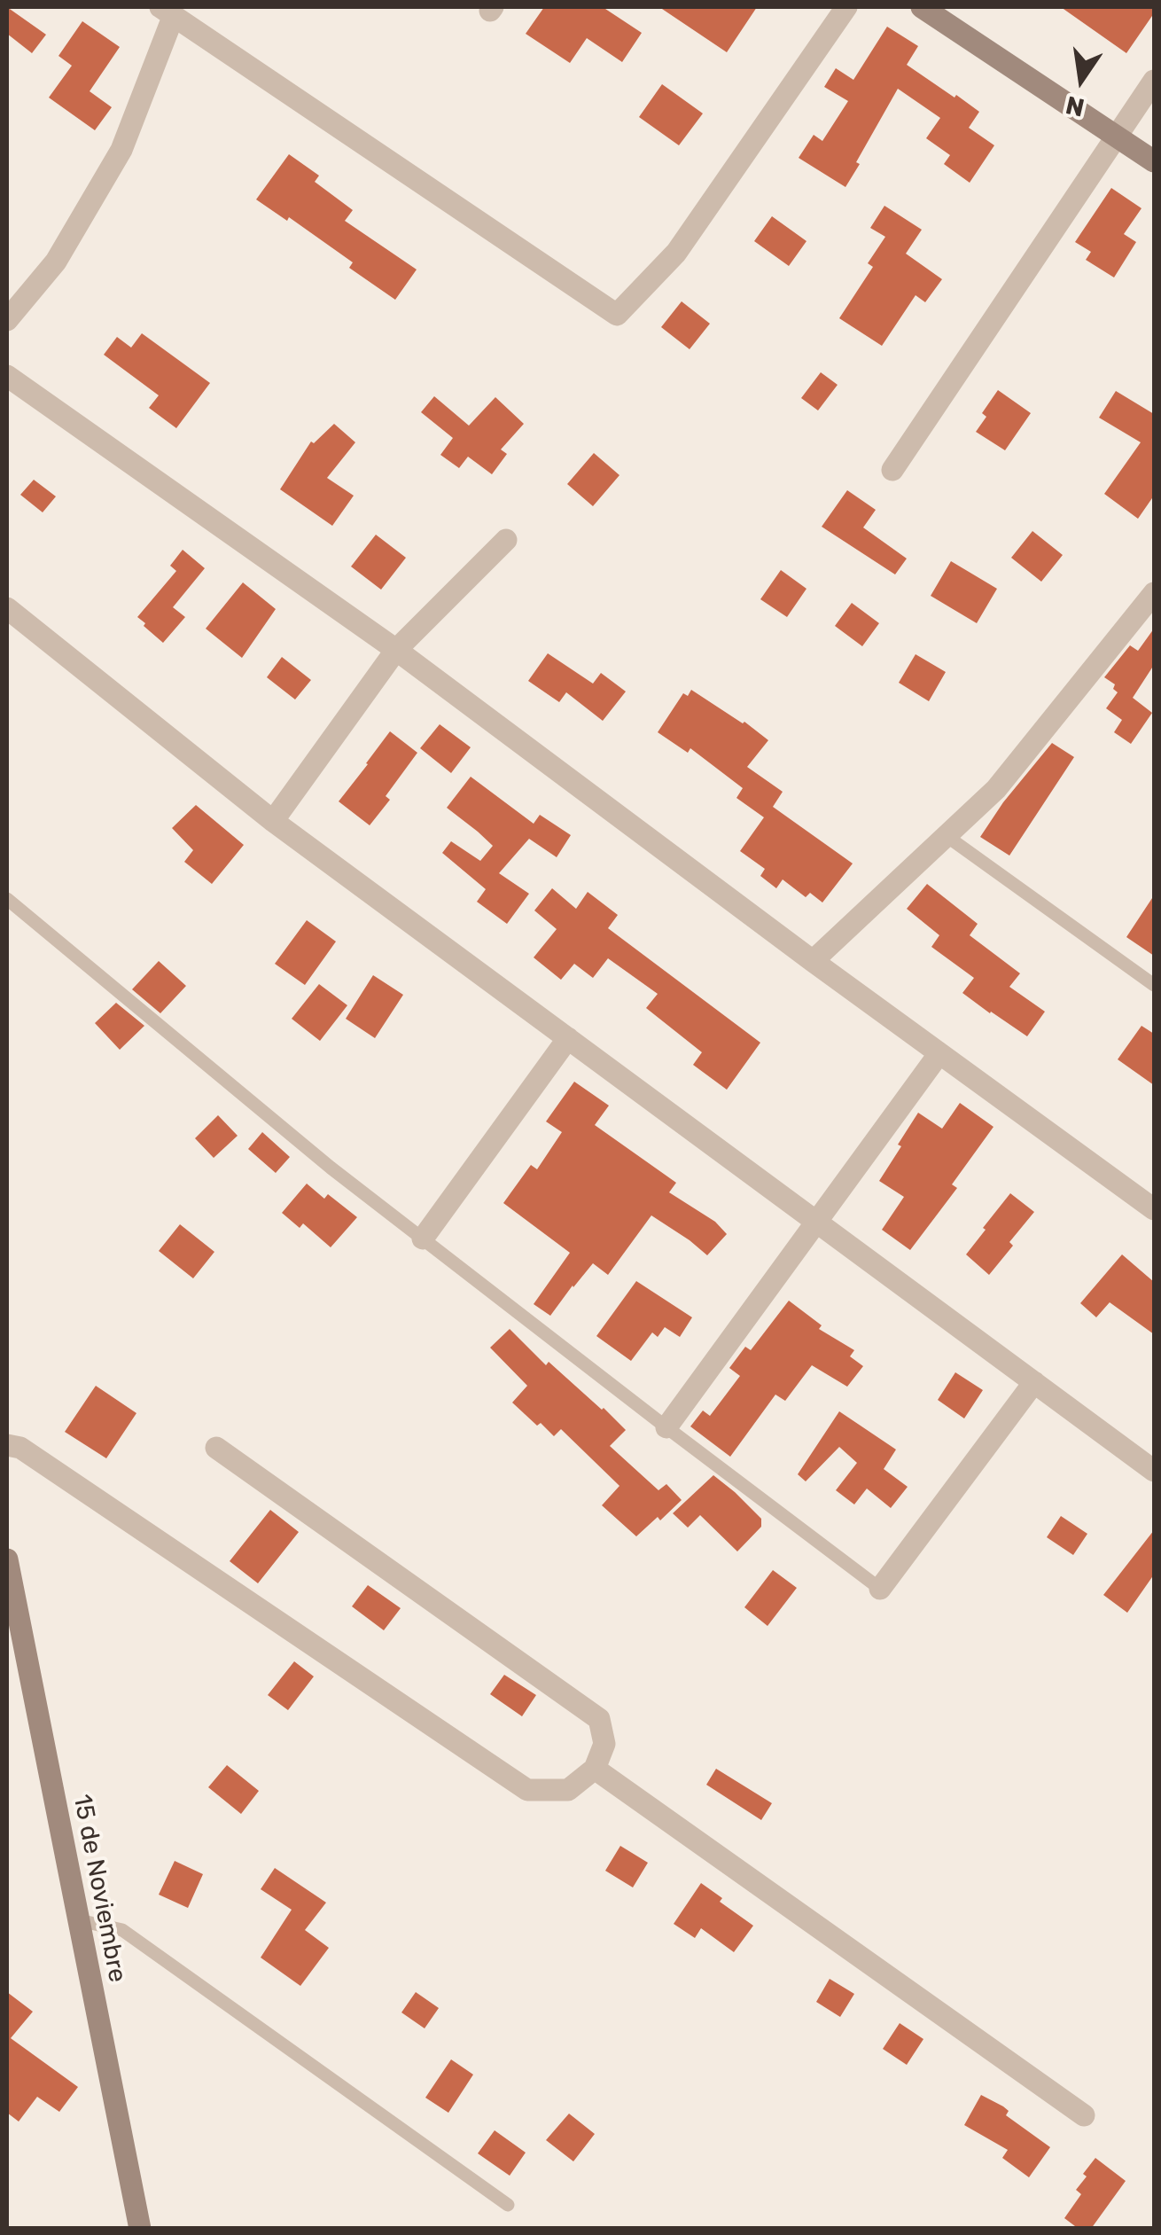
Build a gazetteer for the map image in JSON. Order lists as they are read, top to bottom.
{
  "streets": {
    "street": ["15 de Noviembre"]
  },
  "north": "bottom"
}
